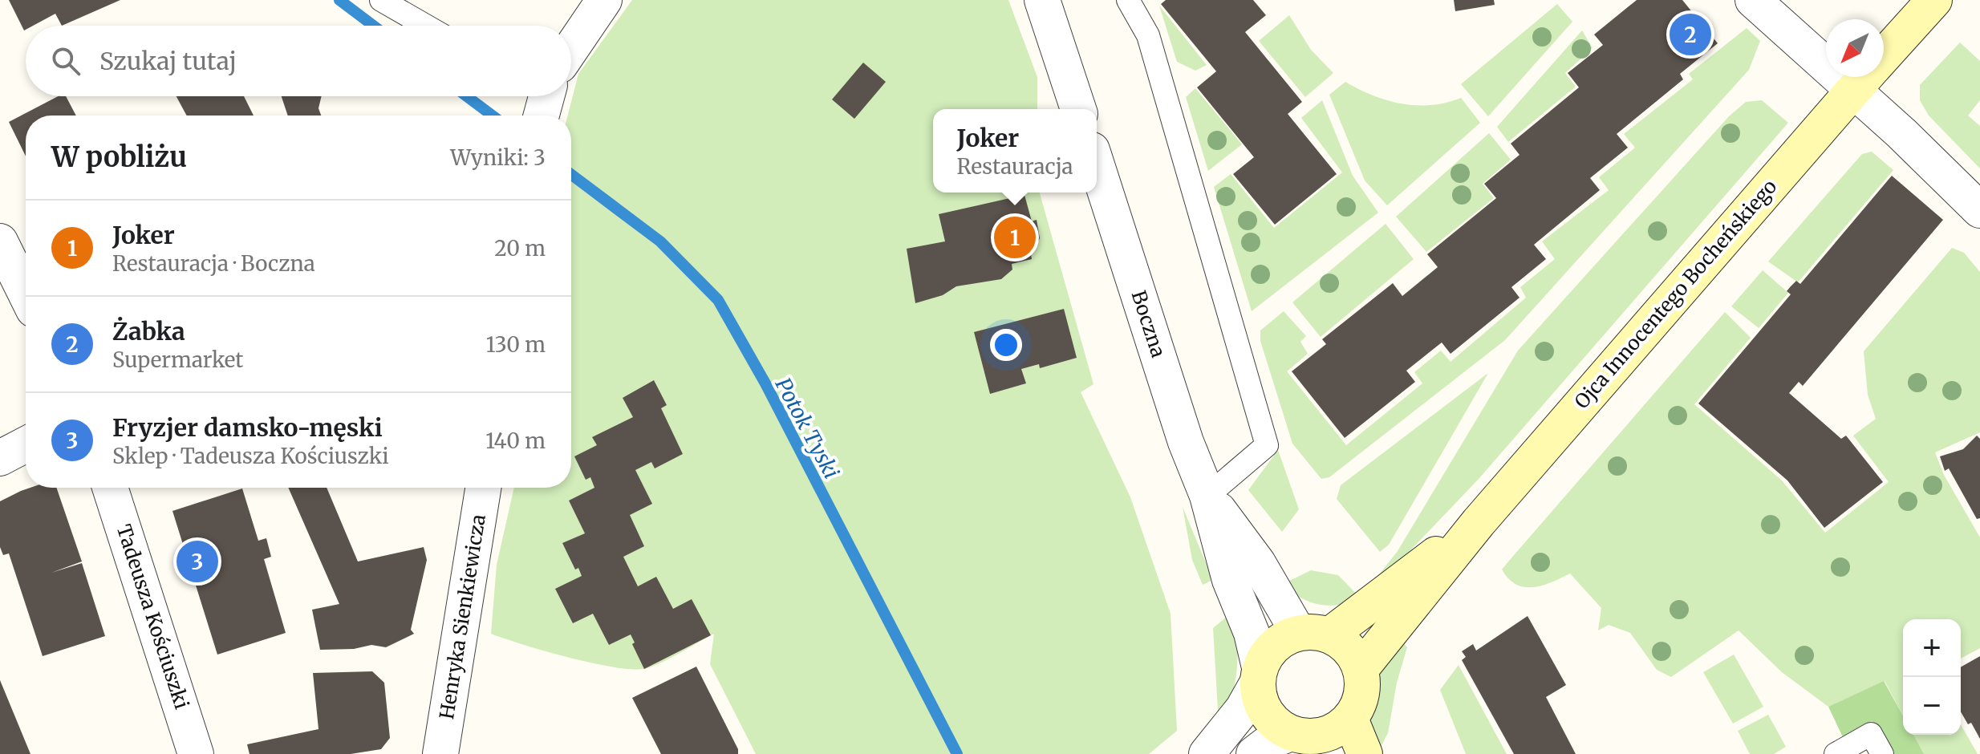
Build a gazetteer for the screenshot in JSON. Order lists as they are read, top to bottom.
{
  "streets": {
    "street": [
      "Ojca Innocentego Bocheńskiego",
      "Boczna",
      "Tadeusza Kościuszki",
      "Henryka Sienkiewicza"
    ]
  },
  "crossings": [
    ["Ojca Innocentego Bocheńskiego", "Boczna"]
  ],
  "water": ["Potok Tyski"],
  "north": "bottom left",
  "page": {
    "pins": ["2", "1", "3"],
    "search": "Szukaj tutaj",
    "popup": ["Joker", "Restauracja"],
    "heading": ["W pobliżu", "Wyniki: 3"],
    "list": [
      {
        "mark": "1",
        "name": "Joker",
        "note": "Restauracja · Boczna",
        "value": "20 m"
      },
      {
        "mark": "2",
        "name": "Żabka",
        "note": "Supermarket",
        "value": "130 m"
      },
      {
        "mark": "3",
        "name": "Fryzjer damsko-męski",
        "note": "Sklep · Tadeusza Kościuszki",
        "value": "140 m"
      }
    ],
    "map_buttons": ["+", "−"]
  }
}
